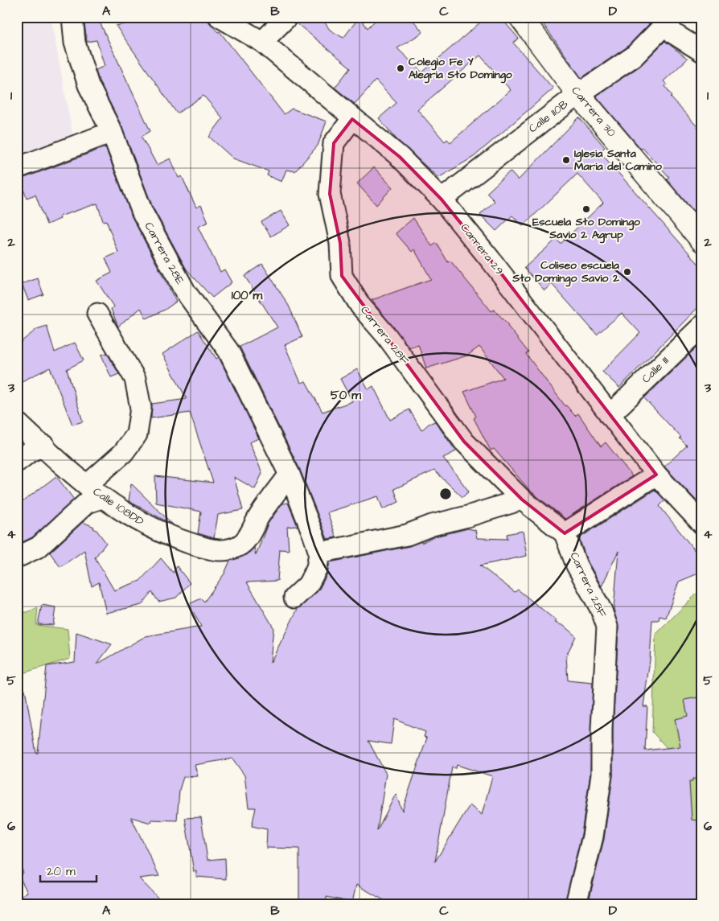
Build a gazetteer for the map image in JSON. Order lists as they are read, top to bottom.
{
  "streets": {
    "street": [
      "Carrera 30",
      "Calle 110B",
      "Carrera 29",
      "Carrera 28E",
      "Carrera 28F",
      "Calle 111",
      "Calle 108DD"
    ]
  },
  "crossings": [
    ["Carrera 30", "Calle 110B"],
    ["Calle 110B", "Carrera 29"],
    ["Carrera 29", "Carrera 28F"],
    ["Carrera 29", "Calle 111"],
    ["Carrera 28E", "Calle 108DD"]
  ],
  "places": [
    "Colegio Fe Y Alegria Sto Domingo",
    "Iglesia Santa Maria del Camino",
    "Escuela Sto Domingo Savio 2 Agrup",
    "Coliseo escuela Sto Domingo Savio 2"
  ],
  "scale_bar": "20 m",
  "grid": {
    "columns": [
      "A",
      "B",
      "C",
      "D"
    ],
    "rows": [
      "1",
      "2",
      "3",
      "4",
      "5",
      "6"
    ]
  },
  "rings": ["100 m", "50 m"]
}
